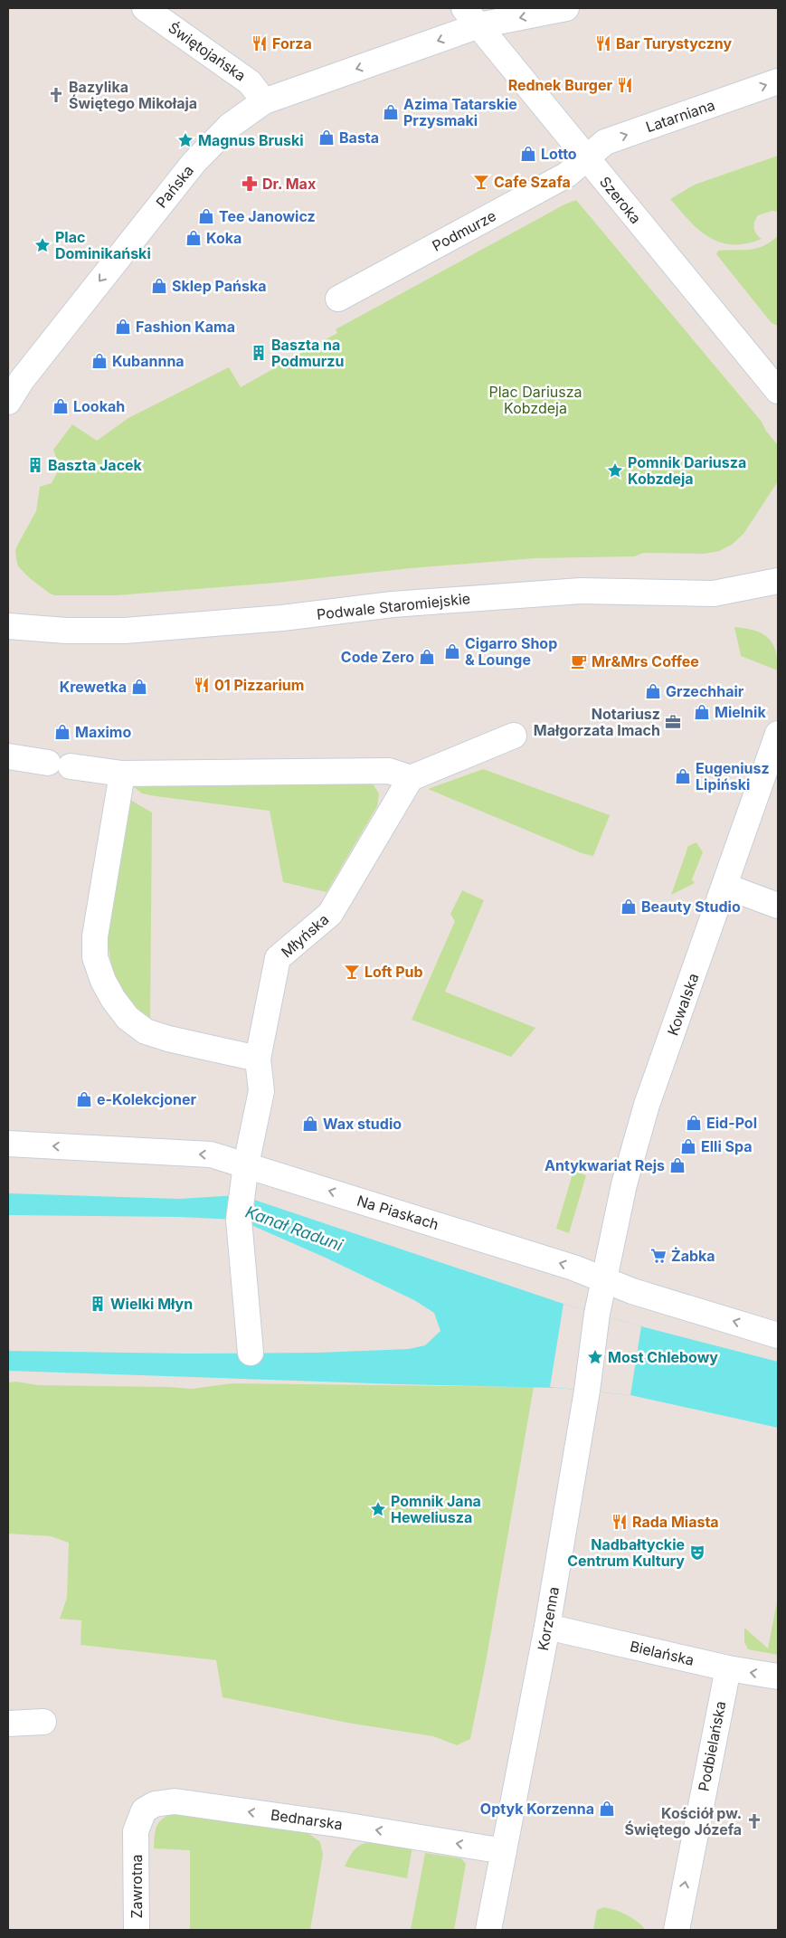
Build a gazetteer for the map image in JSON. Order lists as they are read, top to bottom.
{
  "streets": {
    "street": [
      "Świętojańska",
      "Latarniana",
      "Pańska",
      "Szeroka",
      "Podmurze",
      "Podwale Staromiejskie",
      "Młyńska",
      "Kowalska",
      "Na Piaskach",
      "Korzenna",
      "Bielańska",
      "Podbielańska",
      "Bednarska",
      "Zawrotna"
    ]
  },
  "crossings": [
    ["Świętojańska", "Pańska"],
    ["Latarniana", "Szeroka"],
    ["Latarniana", "Podmurze"],
    ["Pańska", "Szeroka"],
    ["Szeroka", "Podmurze"],
    ["Młyńska", "Na Piaskach"],
    ["Kowalska", "Na Piaskach"],
    ["Kowalska", "Korzenna"],
    ["Na Piaskach", "Korzenna"],
    ["Korzenna", "Bielańska"],
    ["Korzenna", "Bednarska"],
    ["Bielańska", "Podbielańska"],
    ["Bednarska", "Zawrotna"]
  ],
  "one_way": [
    "Latarniana",
    "Pańska",
    "Na Piaskach",
    "Podbielańska",
    "Bednarska"
  ],
  "water": ["Kanał Raduni"],
  "parks": ["Plac Dariusza Kobzdeja"],
  "places": {
    "restaurant": [
      "Forza",
      "Bar Turystyczny",
      "Rednek Burger",
      "01 Pizzarium",
      "Rada Miasta"
    ],
    "church": ["Bazylika Świętego Mikołaja", "Kościół pw. Świętego Józefa"],
    "shop": [
      "Azima Tatarskie Przysmaki",
      "Basta",
      "Lotto",
      "Tee Janowicz",
      "Koka",
      "Sklep Pańska",
      "Fashion Kama",
      "Kubannna",
      "Lookah",
      "Cigarro Shop & Lounge",
      "Code Zero",
      "Krewetka",
      "Grzechhair",
      "Mielnik",
      "Maximo",
      "Eugeniusz Lipiński",
      "Beauty Studio",
      "e-Kolekcjoner",
      "Eid-Pol",
      "Wax studio",
      "Elli Spa",
      "Antykwariat Rejs",
      "Optyk Korzenna"
    ],
    "place": [
      "Magnus Bruski",
      "Plac Dominikański",
      "Pomnik Dariusza Kobzdeja",
      "Most Chlebowy",
      "Pomnik Jana Heweliusza"
    ],
    "bar": ["Cafe Szafa", "Loft Pub"],
    "pharmacy": ["Dr. Max"],
    "building": ["Baszta na Podmurzu", "Baszta Jacek", "Wielki Młyn"],
    "cafe": ["Mr&Mrs Coffee"],
    "office": ["Notariusz Małgorzata Imach"],
    "supermarket": ["Żabka"],
    "theatre": ["Nadbałtyckie Centrum Kultury"]
  }
}
